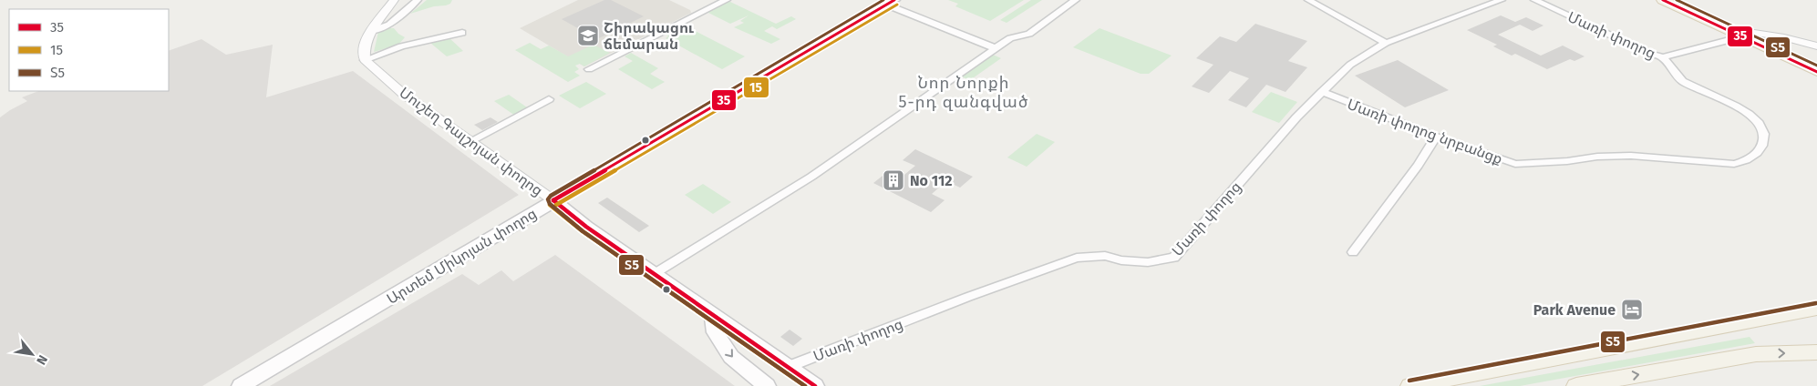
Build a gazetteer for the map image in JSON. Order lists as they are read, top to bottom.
{
  "streets": {
    "main road": ["Մուշեղ Գալշոյան փողոց", "Արտեմ Միկոյան փողոց"],
    "street": ["Մառի փողոց", "Մառի փողոց նրբանցք"]
  },
  "crossings": [
    ["Մառի փողոց", "Մառի փողոց նրբանցք"],
    ["Մառի փողոց", "Մուշեղ Գալշոյան փողոց"],
    ["Մուշեղ Գալշոյան փողոց", "Արտեմ Միկոյան փողոց"]
  ],
  "districts": ["Նոր Նորքի 5-րդ զանգված"],
  "places": {
    "school or university": ["Շիրակացու ճեմարան"],
    "building": ["No 112"],
    "hotel": ["Park Avenue"]
  },
  "lines": ["transit line 35", "transit line Տ5", "transit line 15"],
  "legend": ["35", "15", "Տ5"],
  "north": "bottom right"
}
